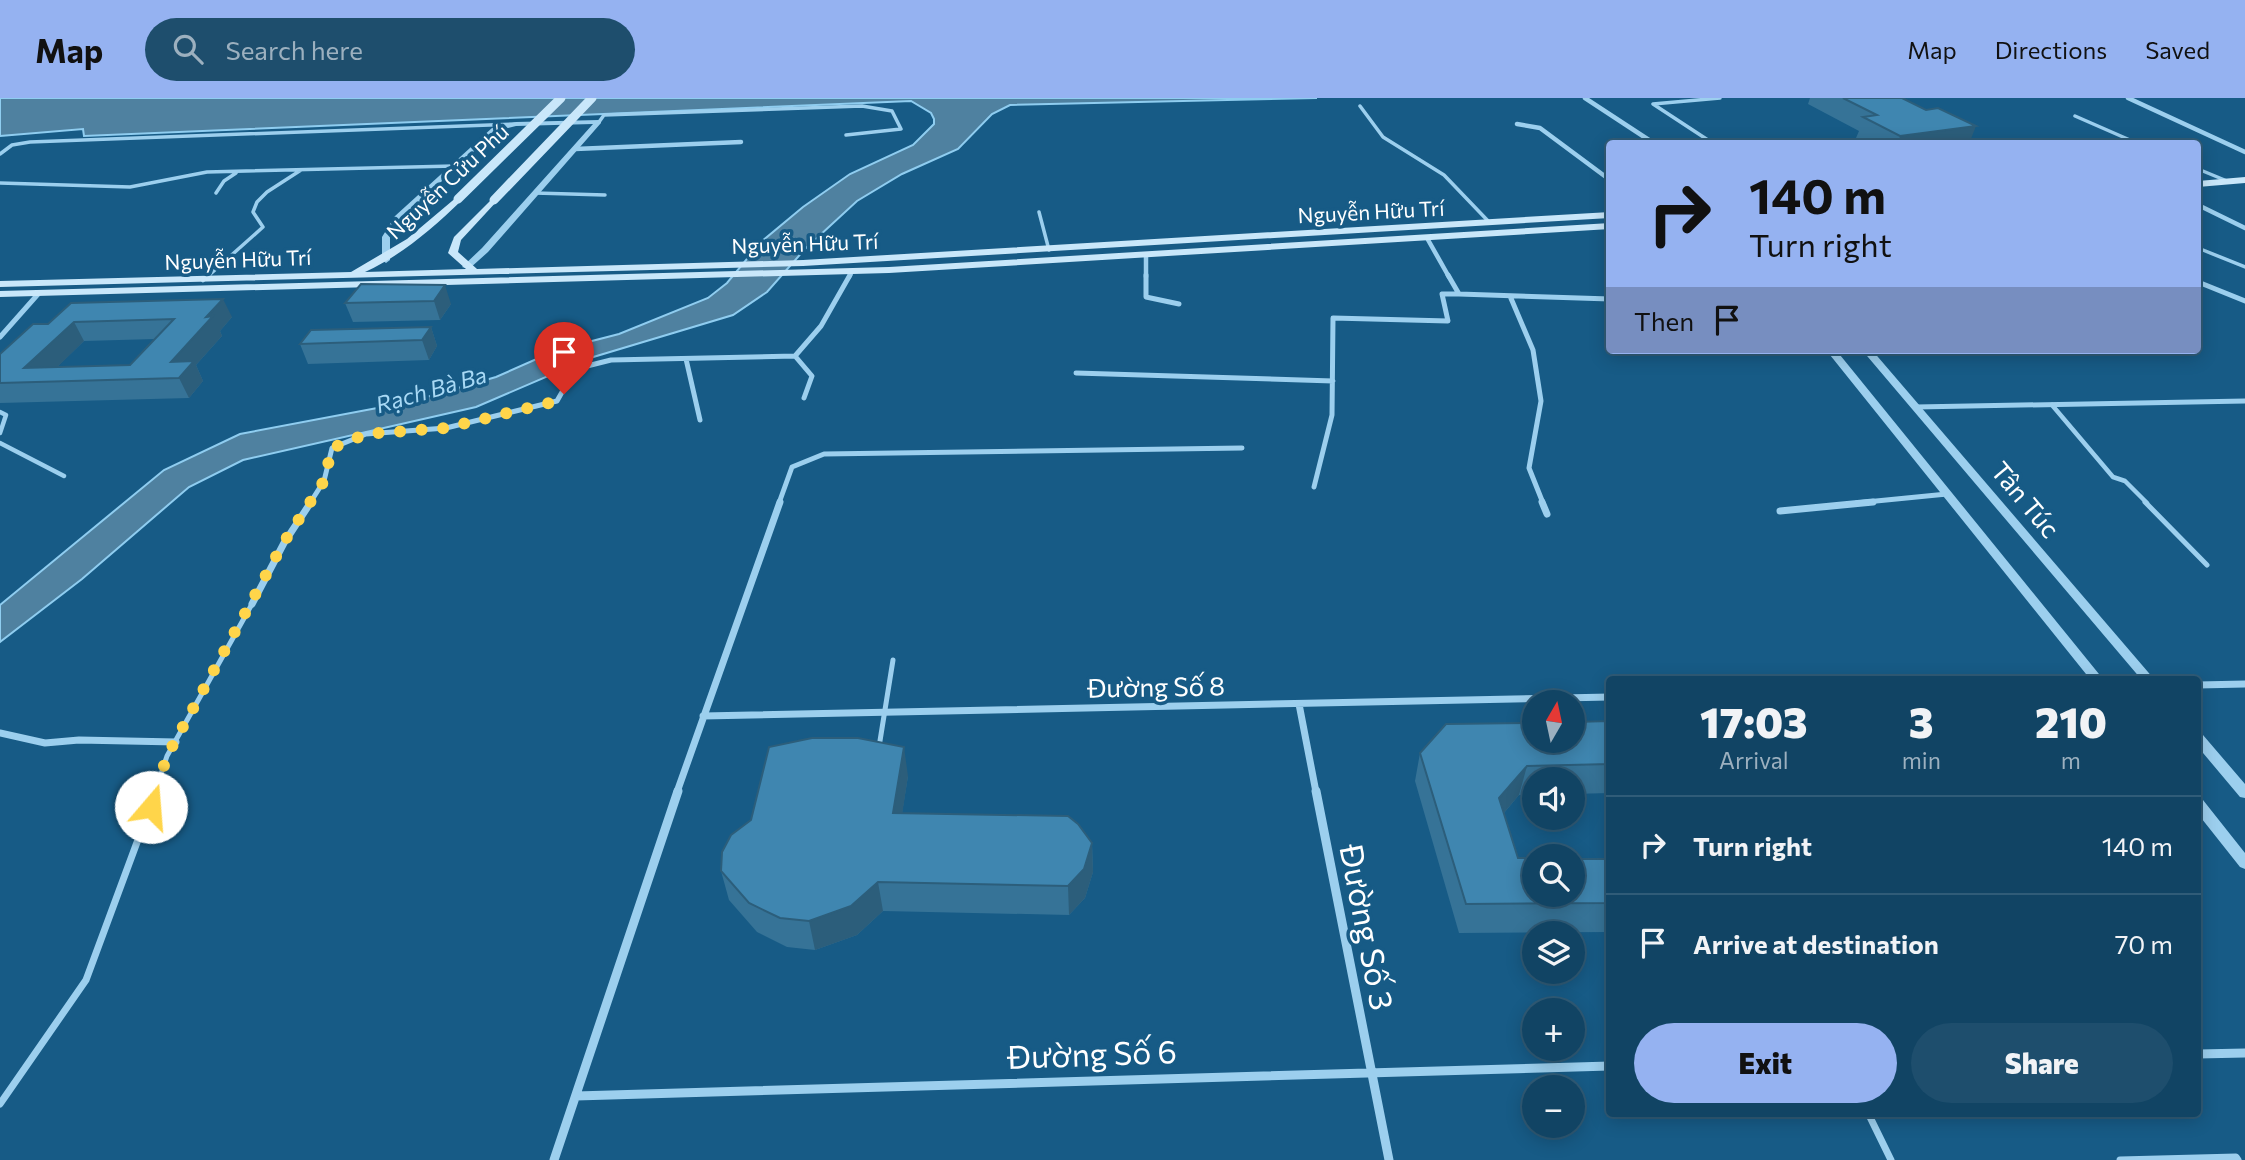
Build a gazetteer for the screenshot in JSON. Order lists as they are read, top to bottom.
{
  "streets": {
    "main road": ["Nguyễn Cửu Phú", "Nguyễn Hữu Trí"],
    "street": [
      "Tân Túc",
      "Đường Số 8",
      "Đường Số 3",
      "Đường Số 6"
    ]
  },
  "crossings": [
    ["Nguyễn Cửu Phú", "Nguyễn Hữu Trí"],
    ["Đường Số 8", "Đường Số 3"],
    ["Đường Số 3", "Đường Số 6"]
  ],
  "water": ["Rạch Bà Ba"],
  "north": "top",
  "page": {
    "header": "Map",
    "search": "Search here",
    "nav": ["Map", "Directions", "Saved"],
    "turn": ["140 m", "Turn right"],
    "then": "Then",
    "eta": [
      "17:03",
      "Arrival",
      "3",
      "min",
      "210",
      "m"
    ],
    "map_buttons": ["+", "−"],
    "list": [
      {
        "name": "Turn right",
        "value": "140 m"
      },
      {
        "name": "Arrive at destination",
        "value": "70 m"
      }
    ],
    "buttons": ["Exit", "Share"]
  }
}
